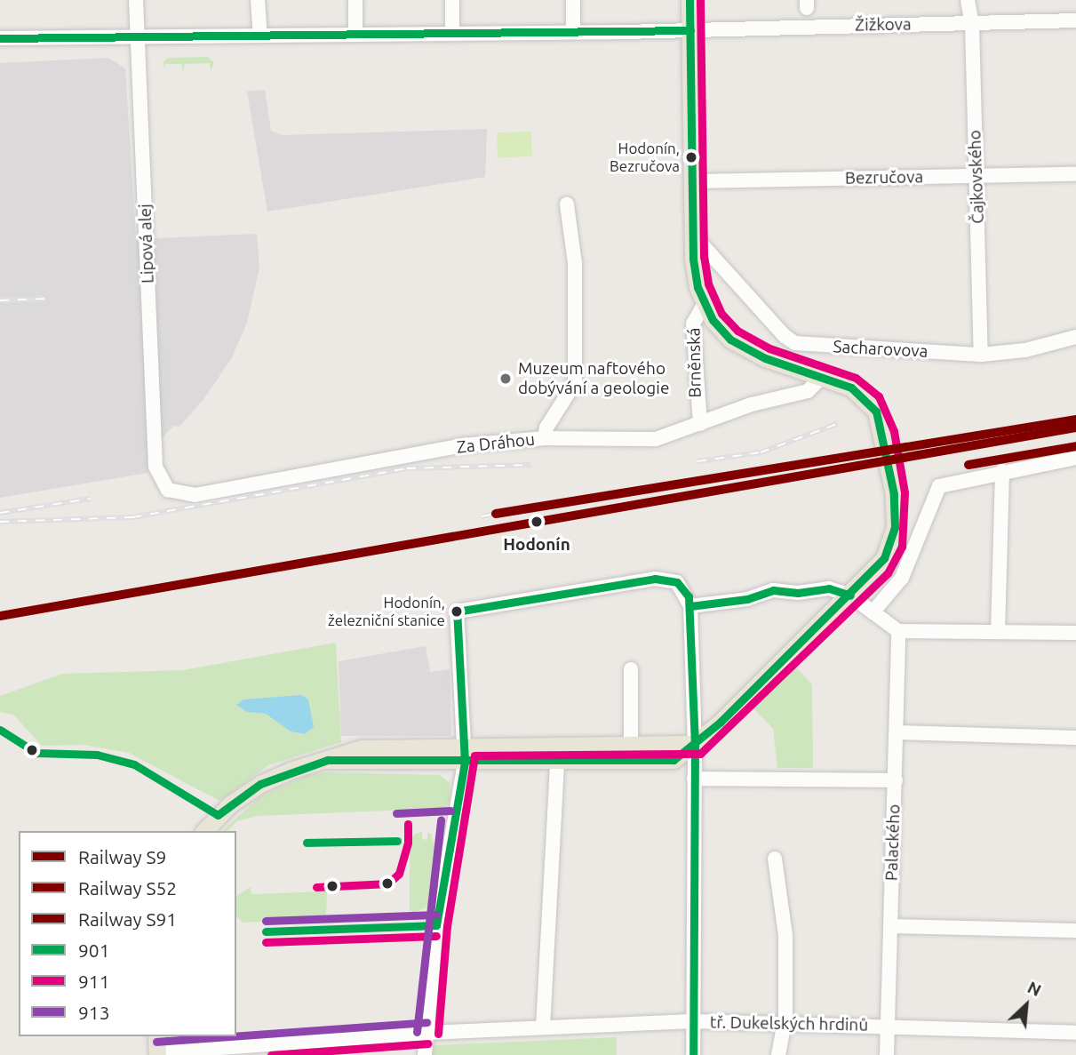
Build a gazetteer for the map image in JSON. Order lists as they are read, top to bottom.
{
  "streets": {
    "main road": ["Brněnská"],
    "street": [
      "Žižkova",
      "Čajkovského",
      "Bezručova",
      "Lipová alej",
      "Sacharovova",
      "Za Dráhou",
      "Palackého",
      "tř. Dukelských hrdinů"
    ]
  },
  "crossings": [
    ["Žižkova", "Čajkovského"],
    ["Žižkova", "Lipová alej"],
    ["Žižkova", "Brněnská"],
    ["Čajkovského", "Bezručova"],
    ["Čajkovského", "Sacharovova"],
    ["Bezručova", "Brněnská"],
    ["Lipová alej", "Za Dráhou"],
    ["Sacharovova", "Brněnská"],
    ["Brněnská", "Za Dráhou"],
    ["Palackého", "tř. Dukelských hrdinů"]
  ],
  "places": [
    "Hodonín, Bezručova",
    "Muzeum naftového dobývání a geologie",
    "Hodonín",
    "Hodonín, železniční stanice"
  ],
  "lines": [
    "transit line 901",
    "transit line 911",
    "rail line S52",
    "rail line S9",
    "rail line S91",
    "transit line 913"
  ],
  "legend": [
    "Railway S9",
    "Railway S52",
    "Railway S91",
    "901",
    "911",
    "913"
  ],
  "north": "top right"
}
